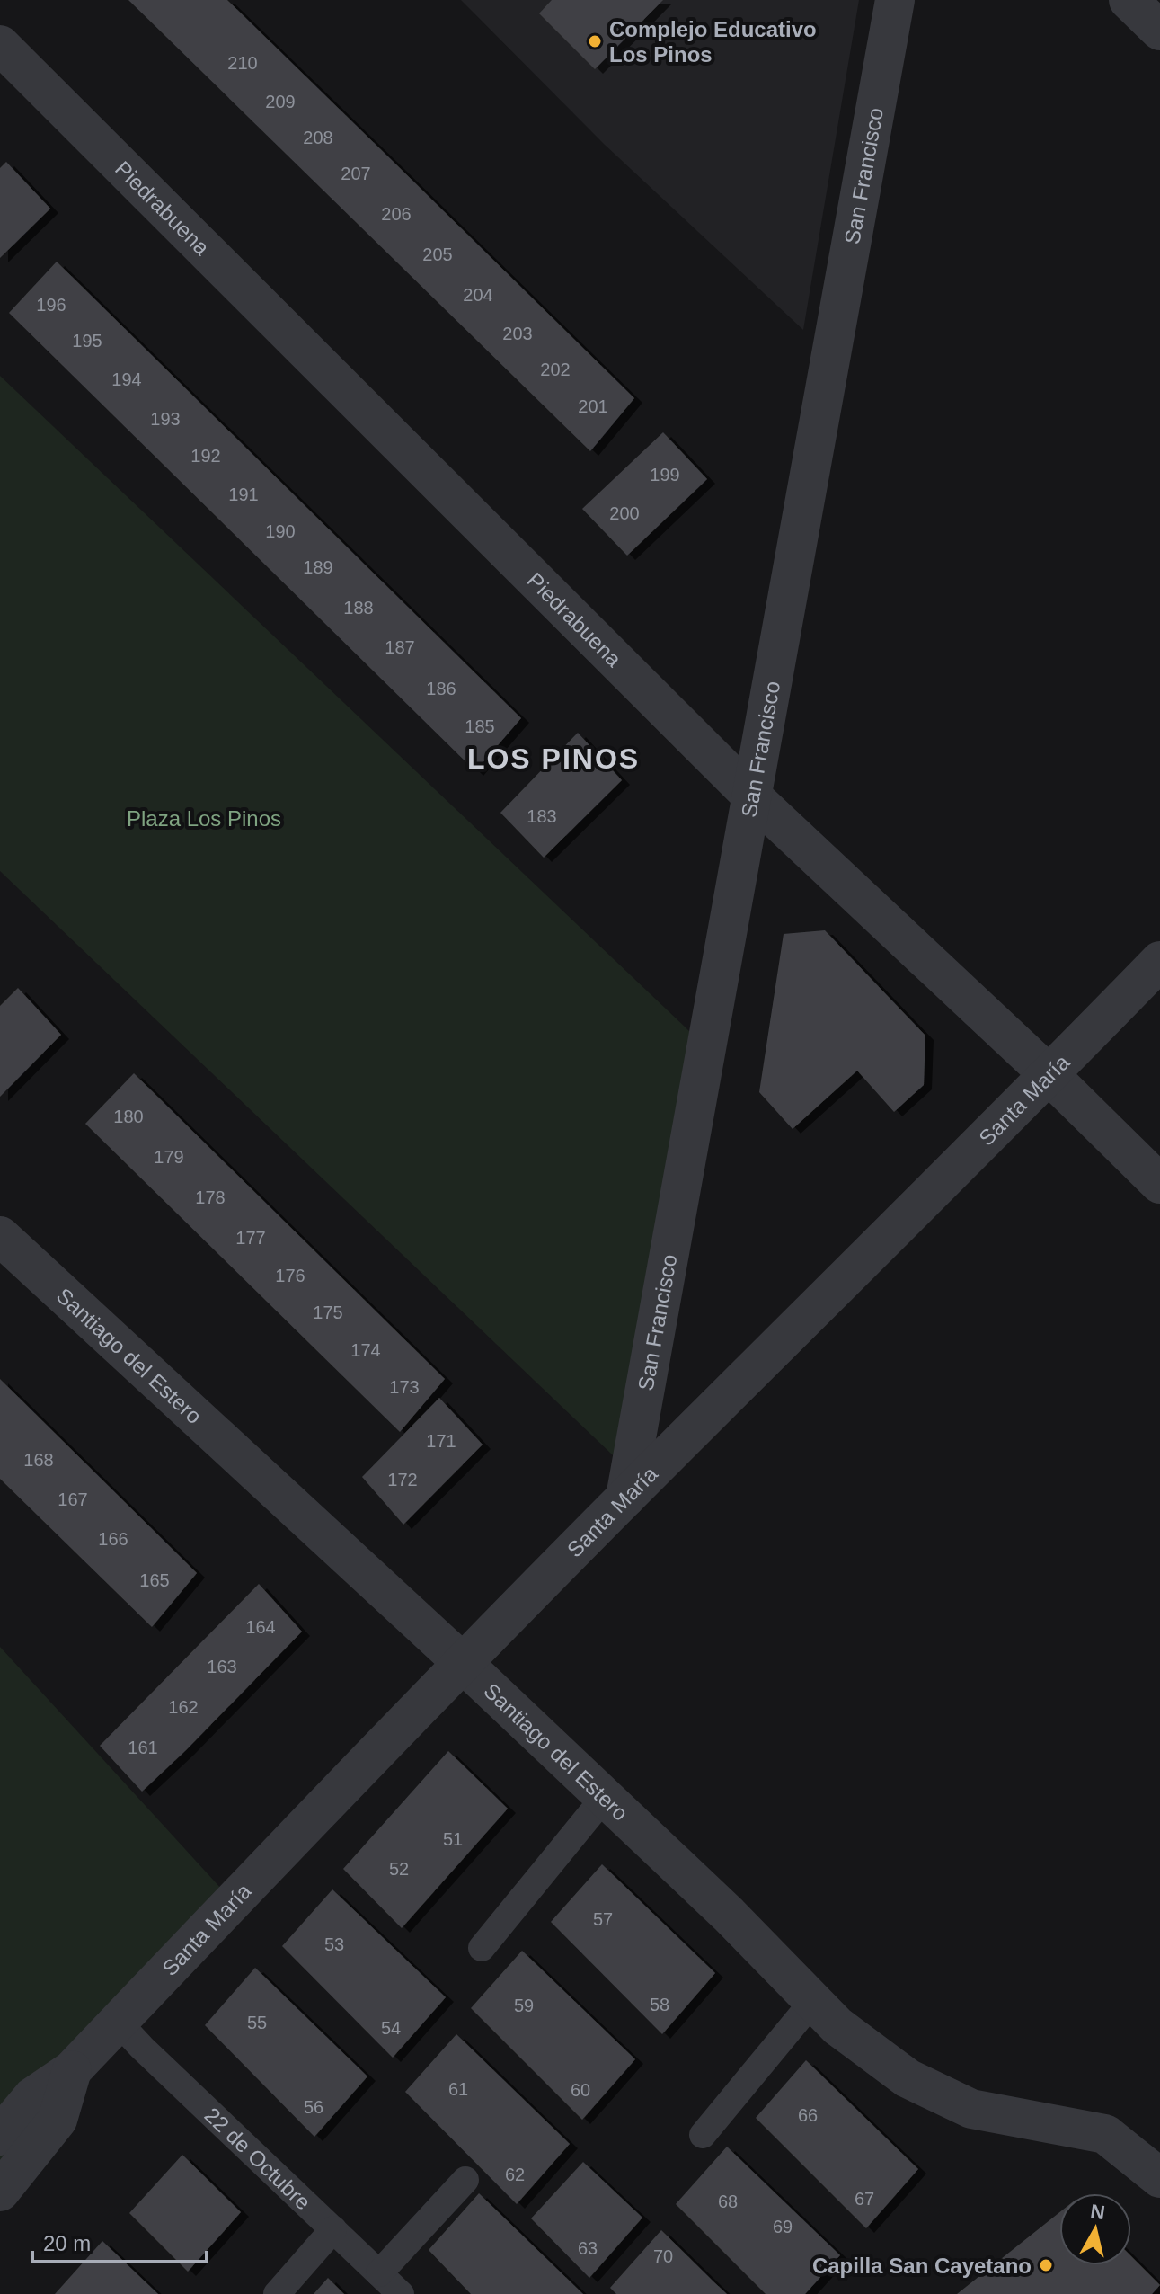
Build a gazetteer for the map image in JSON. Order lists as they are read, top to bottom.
{
  "streets": {
    "street": [
      "San Francisco",
      "Piedrabuena",
      "Santa María",
      "Santiago del Estero"
    ],
    "lane": ["22 de Octubre"]
  },
  "crossings": [
    ["San Francisco", "Piedrabuena"],
    ["San Francisco", "Santa María"],
    ["Piedrabuena", "Santa María"],
    ["Santa María", "Santiago del Estero"],
    ["Santa María", "22 de Octubre"]
  ],
  "districts": ["LOS PINOS"],
  "parks": ["Plaza Los Pinos"],
  "places": ["Complejo Educativo Los Pinos", "Capilla San Cayetano"],
  "house_numbers": [
    "210",
    "209",
    "208",
    "207",
    "206",
    "205",
    "204",
    "196",
    "203",
    "195",
    "202",
    "194",
    "201",
    "193",
    "192",
    "199",
    "191",
    "200",
    "190",
    "189",
    "188",
    "187",
    "186",
    "185",
    "183",
    "180",
    "179",
    "178",
    "177",
    "176",
    "175",
    "174",
    "173",
    "171",
    "168",
    "172",
    "167",
    "166",
    "165",
    "164",
    "163",
    "162",
    "161",
    "51",
    "52",
    "57",
    "53",
    "58",
    "59",
    "55",
    "54",
    "61",
    "60",
    "56",
    "66",
    "62",
    "67",
    "68",
    "69",
    "63",
    "70"
  ],
  "scale_bar": "20 m",
  "north": "top"
}
